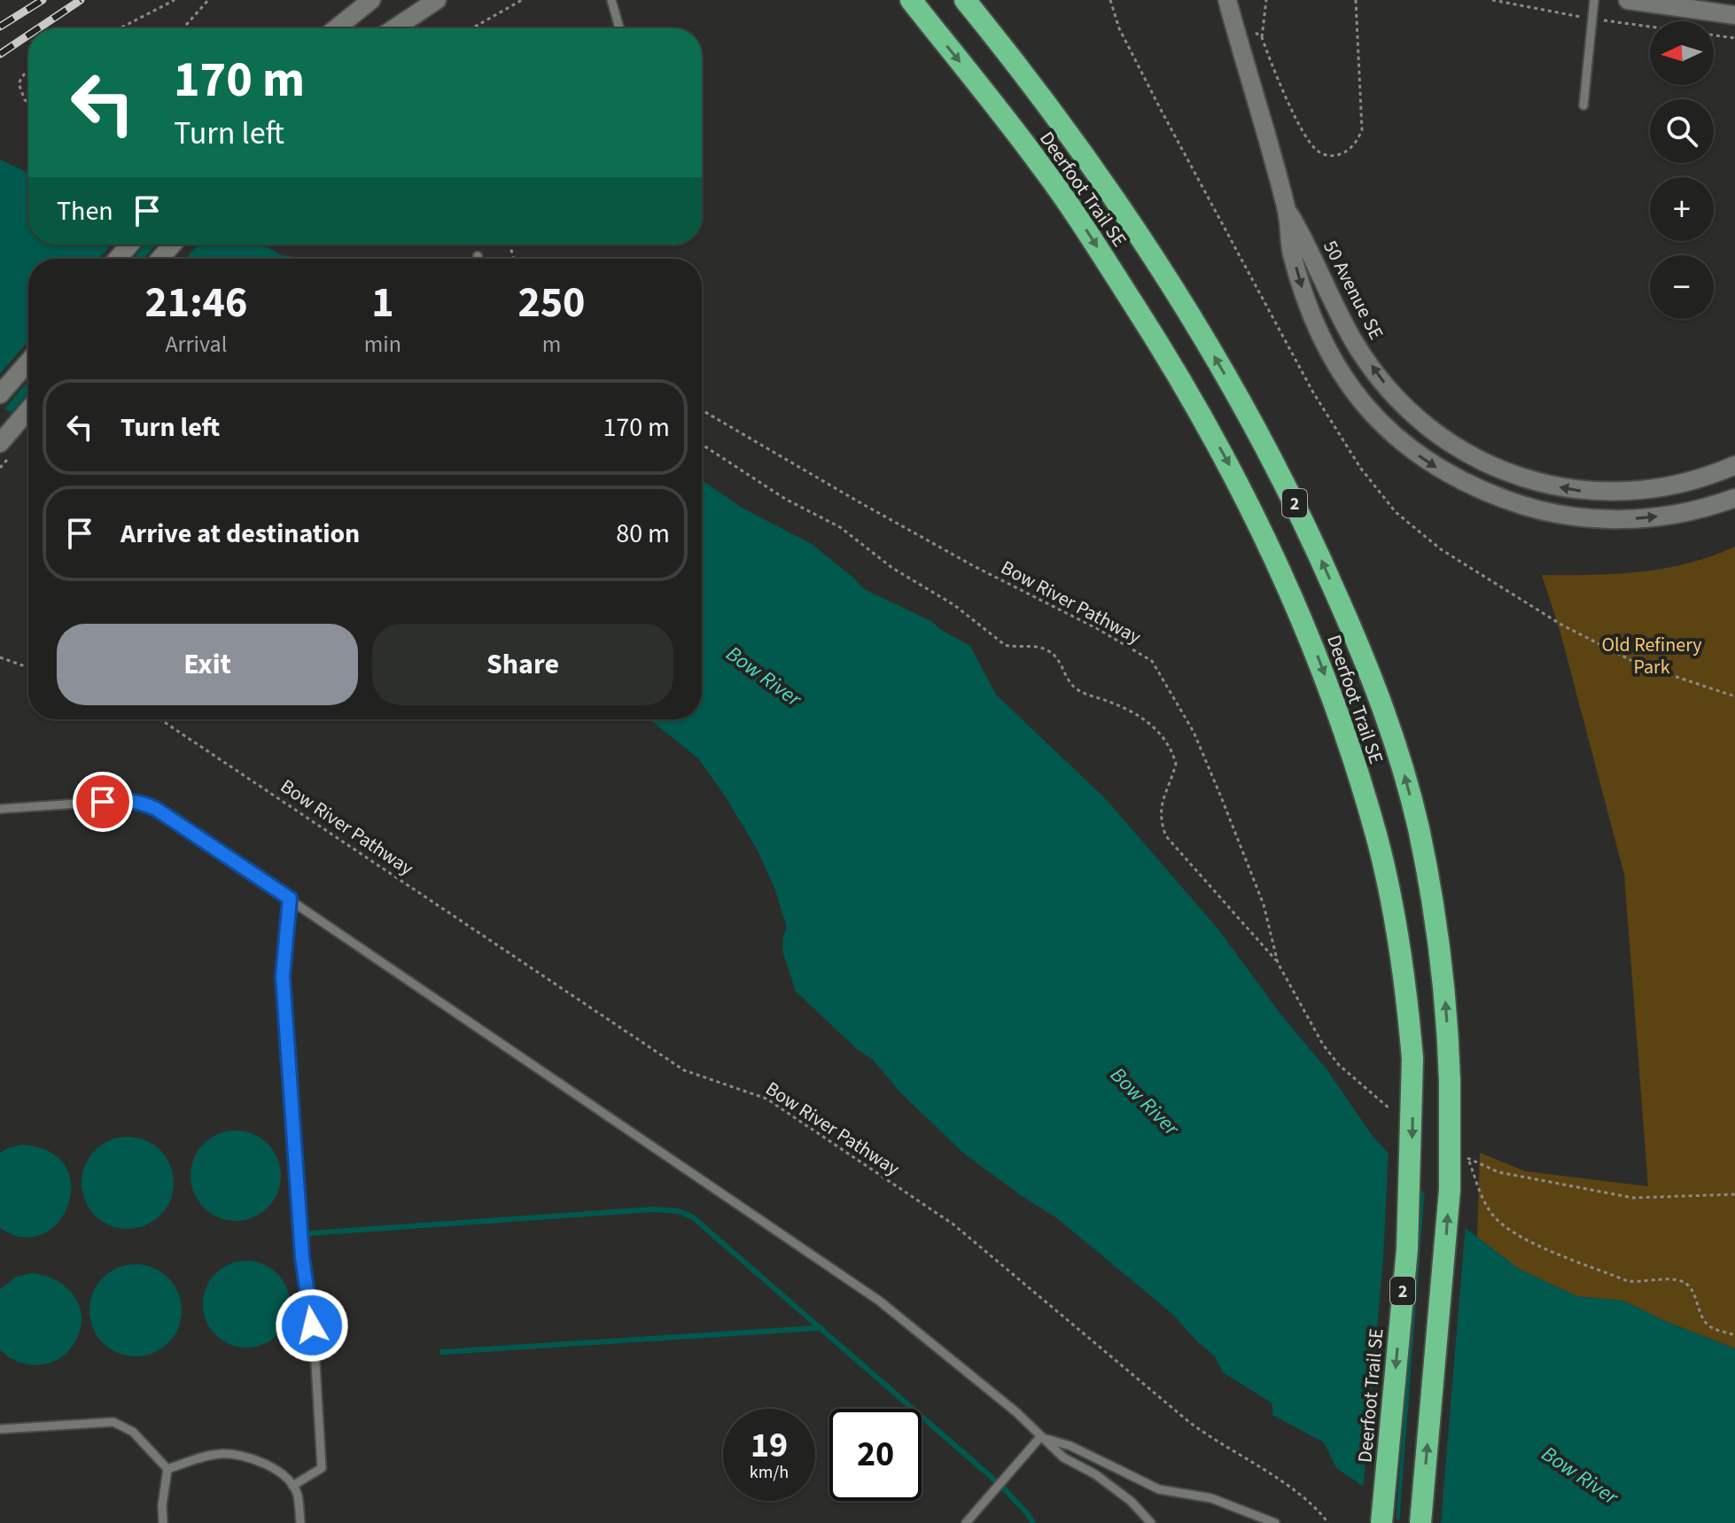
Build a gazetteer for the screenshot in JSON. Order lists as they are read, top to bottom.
{
  "streets": {
    "highway": ["Deerfoot Trail SE", "2"],
    "street": ["50 Avenue SE"],
    "path": ["Bow River Pathway"]
  },
  "water": ["Bow River"],
  "parks": ["Old Refinery Park"],
  "north": "left",
  "page": {
    "map_buttons": ["+", "−"],
    "turn": ["170 m", "Turn left"],
    "then": "Then",
    "eta": [
      "21:46",
      "Arrival",
      "1",
      "min",
      "250",
      "m"
    ],
    "list": [
      {
        "name": "Turn left",
        "value": "170 m"
      },
      {
        "name": "Arrive at destination",
        "value": "80 m"
      }
    ],
    "buttons": ["Exit", "Share"],
    "speed": "19 km/h",
    "limit": "20"
  }
}
